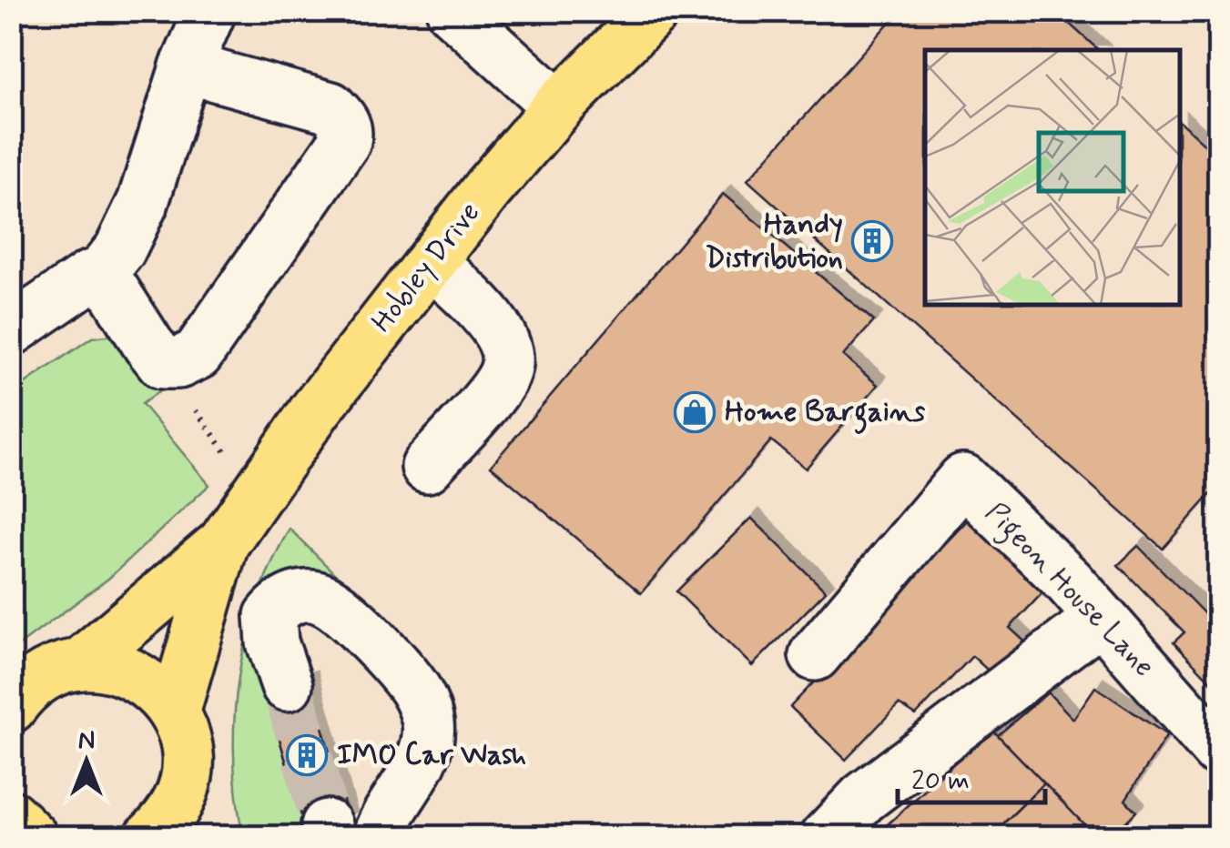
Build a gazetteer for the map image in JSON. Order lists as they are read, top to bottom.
{
  "streets": {
    "main road": ["Hobley Drive"],
    "lane": ["Pigeon House Lane"]
  },
  "places": {
    "building": ["Handy Distribution", "IMO Car Wash"],
    "shop": ["Home Bargains"]
  },
  "scale_bar": "20 m",
  "north": "top"
}
